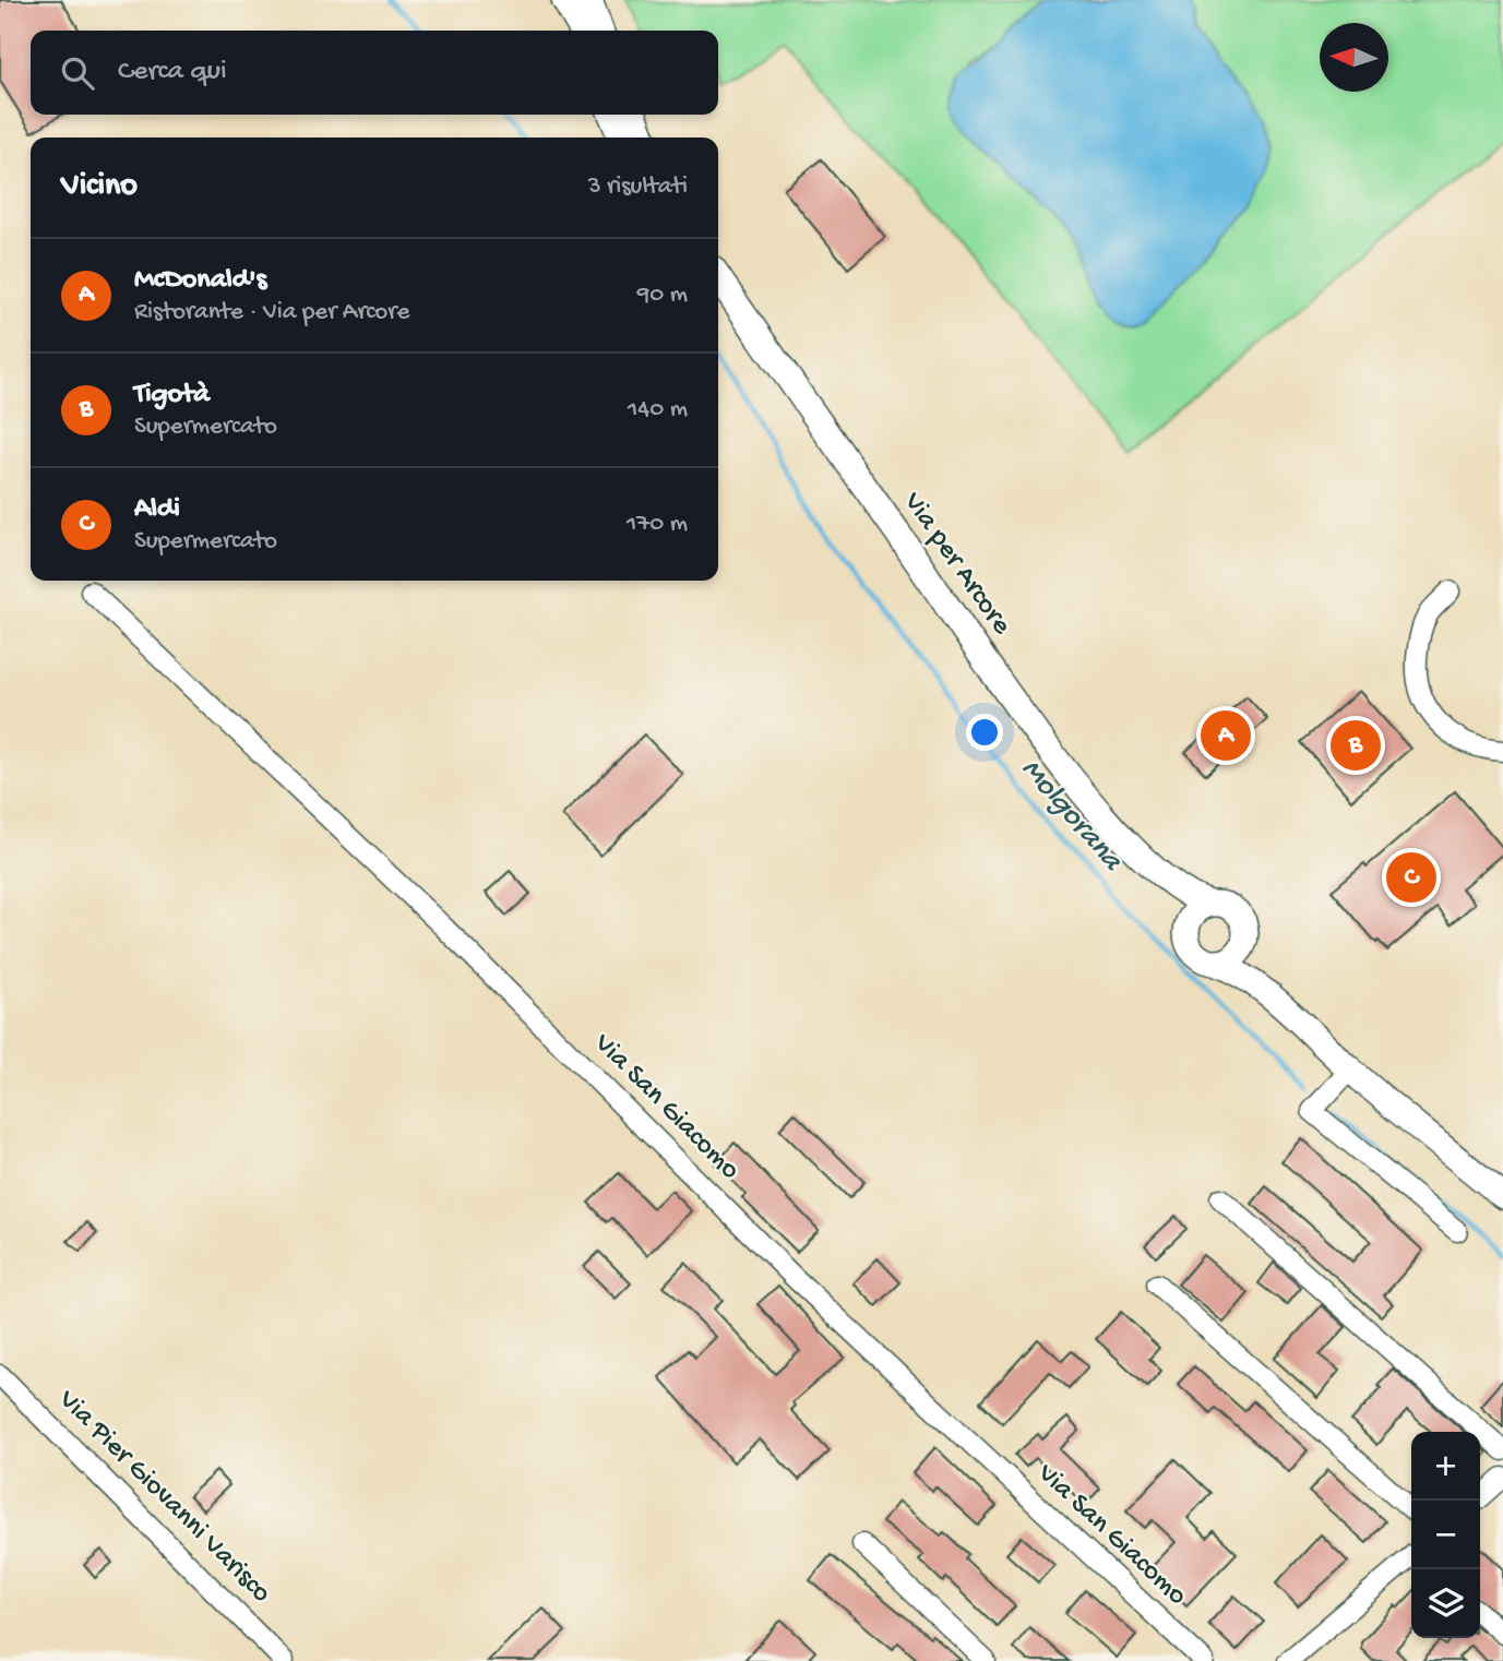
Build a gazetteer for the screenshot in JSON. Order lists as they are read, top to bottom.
{
  "streets": {
    "main road": ["Via per Arcore"],
    "street": ["Via San Giacomo", "Via Pier Giovanni Varisco"]
  },
  "water": ["Molgorana"],
  "north": "left",
  "page": {
    "search": "Cerca qui",
    "heading": ["Vicino", "3 risultati"],
    "list": [
      {
        "mark": "A",
        "name": "McDonald's",
        "note": "Ristorante · Via per Arcore",
        "value": "90 m"
      },
      {
        "mark": "B",
        "name": "Tigotà",
        "note": "Supermercato",
        "value": "140 m"
      },
      {
        "mark": "C",
        "name": "Aldi",
        "note": "Supermercato",
        "value": "170 m"
      }
    ],
    "pins": ["A", "B", "C"],
    "map_buttons": ["+", "−"]
  }
}
